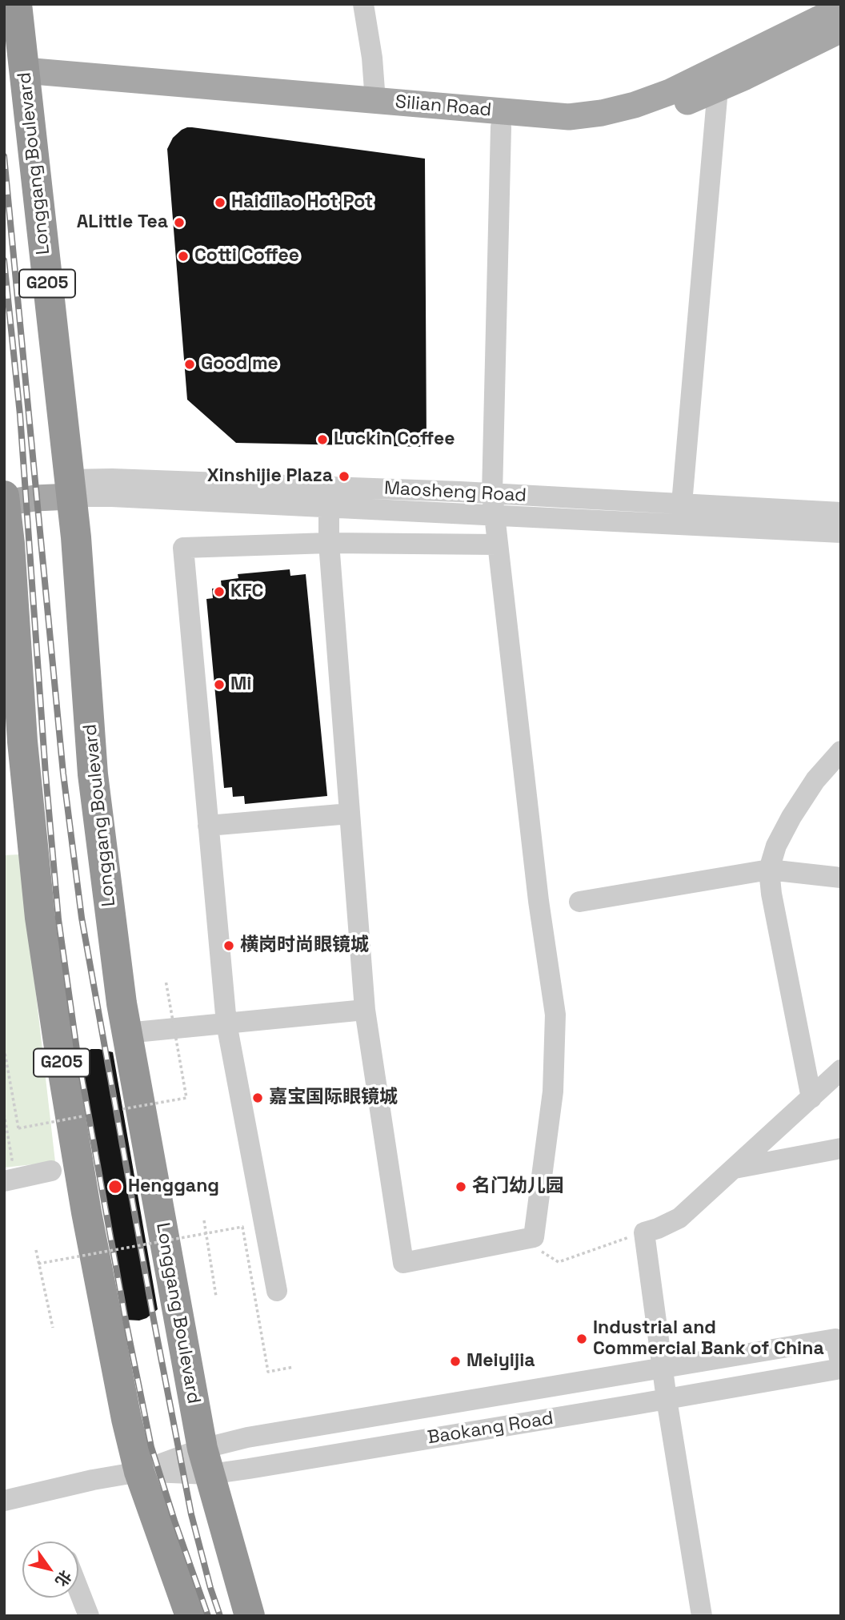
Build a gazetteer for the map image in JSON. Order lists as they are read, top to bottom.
{
  "streets": {
    "highway": ["Longgang Boulevard", "G205"],
    "main road": ["Silian Road"],
    "street": ["Maosheng Road", "Baokang Road"]
  },
  "crossings": [
    ["Silian Road", "Longgang Boulevard"],
    ["Longgang Boulevard", "Maosheng Road"],
    ["Longgang Boulevard", "Baokang Road"],
    ["G205", "Baokang Road"]
  ],
  "places": [
    "Haidilao Hot Pot",
    "ALittle Tea",
    "Cotti Coffee",
    "Good me",
    "Luckin Coffee",
    "Xinshijie Plaza",
    "KFC",
    "Mi",
    "横岗时尚眼镜城",
    "嘉宝国际眼镜城",
    "Henggang",
    "名门幼儿园",
    "Industrial and Commercial Bank of China",
    "Meiyijia"
  ],
  "north": "bottom right"
}
